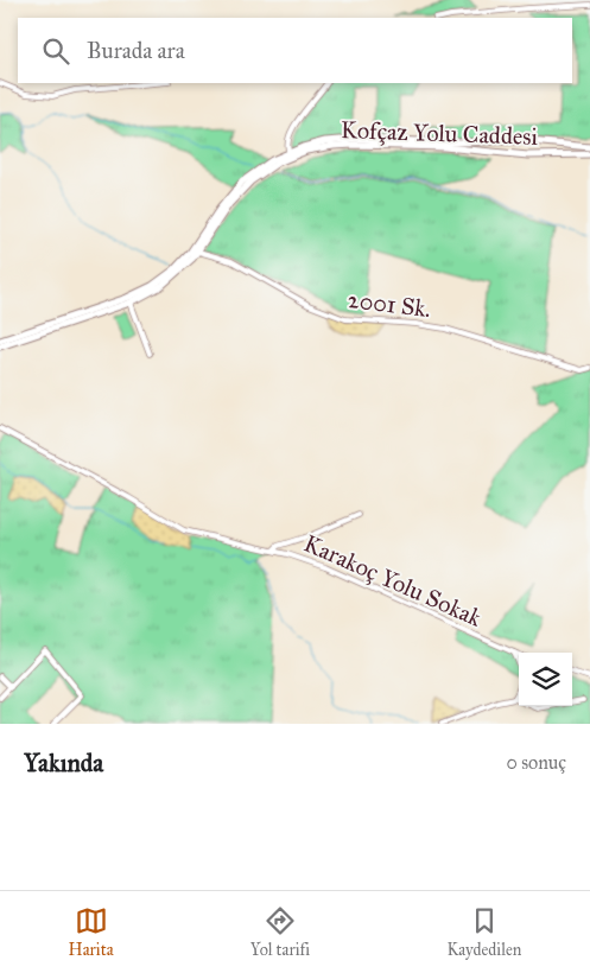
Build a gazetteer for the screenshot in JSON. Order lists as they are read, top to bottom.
{
  "streets": {
    "main road": ["Kofçaz Yolu Caddesi"],
    "street": ["2001 Sk.", "Karakoç Yolu Sokak"]
  },
  "crossings": [
    ["Kofçaz Yolu Caddesi", "2001 Sk."]
  ],
  "page": {
    "search": "Burada ara",
    "heading": ["Yakında", "0 sonuç"],
    "nav": ["Harita", "Yol tarifi", "Kaydedilen"]
  }
}
